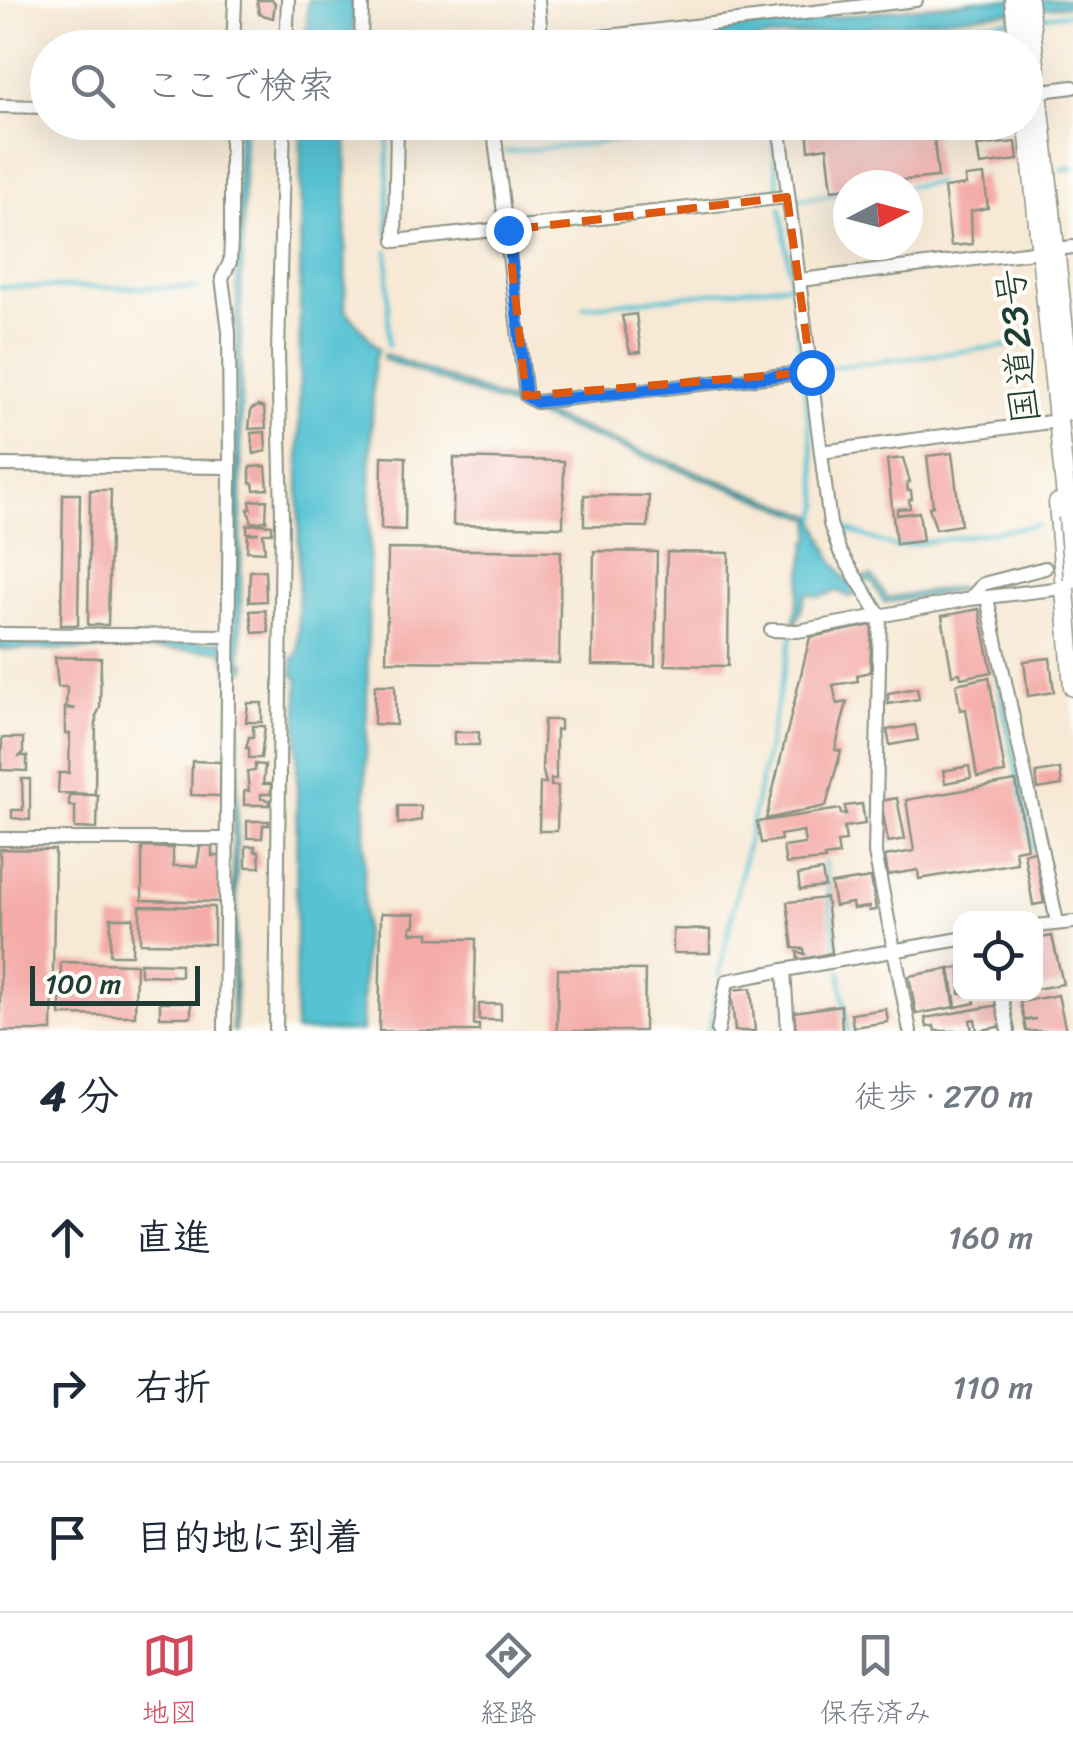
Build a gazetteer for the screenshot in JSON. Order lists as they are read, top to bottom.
{
  "streets": {
    "highway": ["国道23号"]
  },
  "scale_bar": "100 m",
  "north": "right",
  "page": {
    "search": "ここで検索",
    "scale": "100 m",
    "heading": ["4 分", "徒歩 · 270 m"],
    "list": [
      ["直進", "160 m"],
      ["右折", "110 m"],
      "目的地に到着"
    ],
    "nav": ["地図", "経路", "保存済み"]
  }
}
